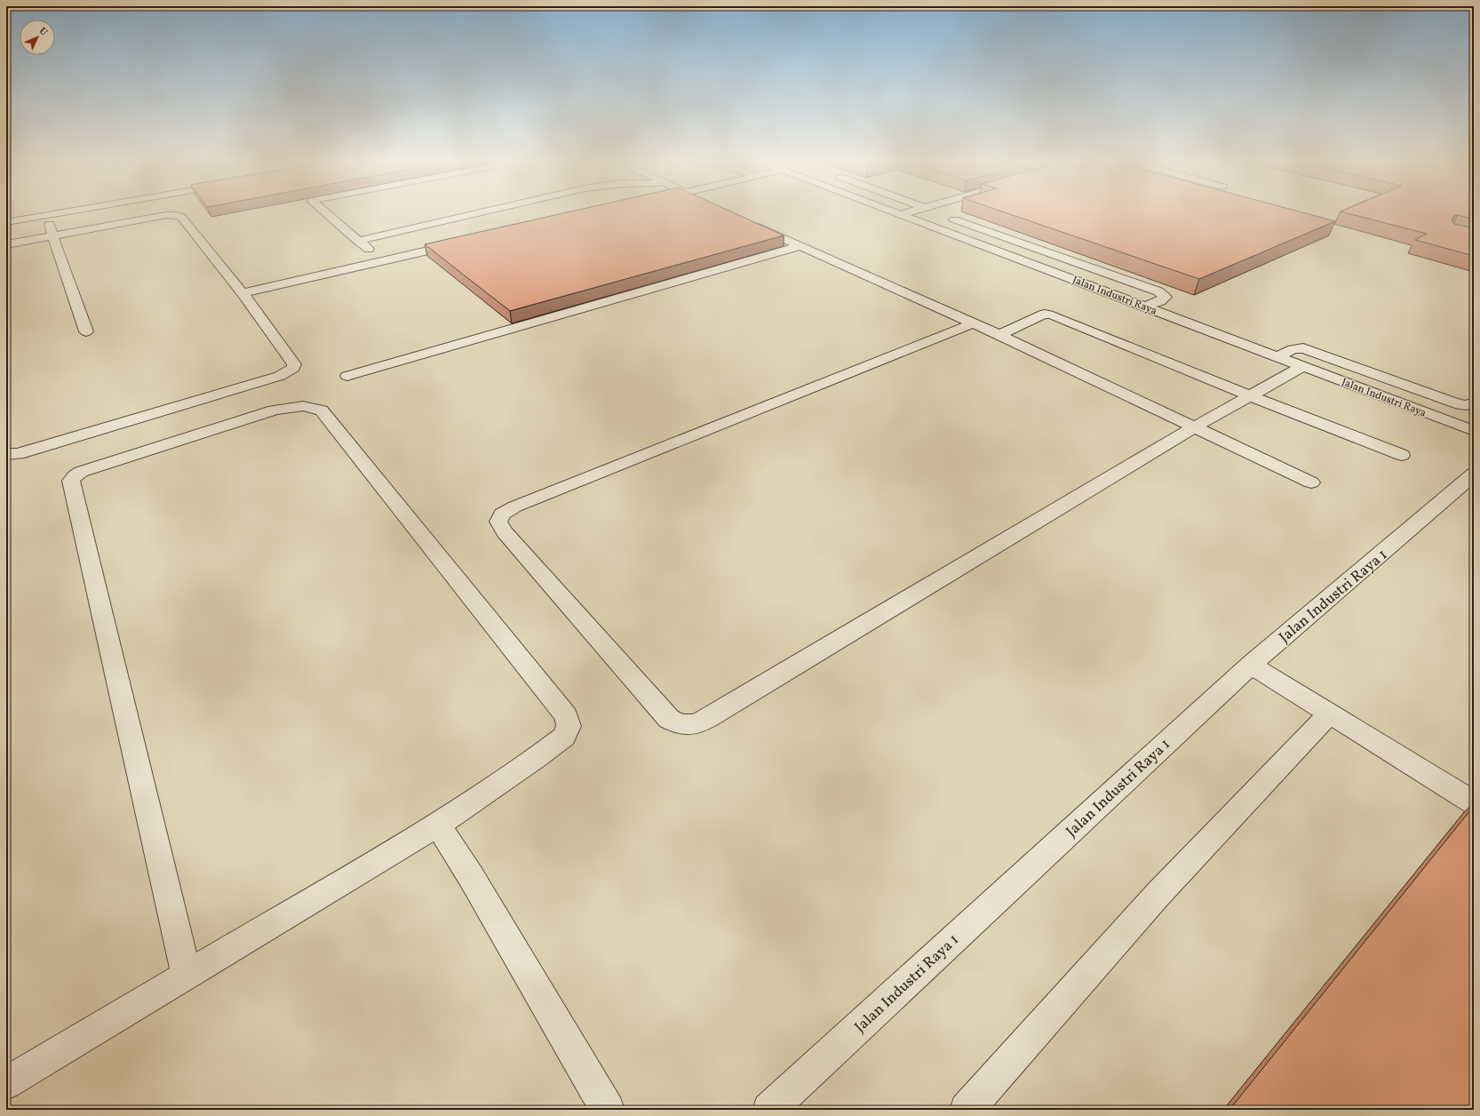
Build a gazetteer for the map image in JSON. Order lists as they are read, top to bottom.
{
  "streets": {
    "street": ["Jalan Industri Raya", "Jalan Industri Raya 1"]
  },
  "north": "top right"
}
